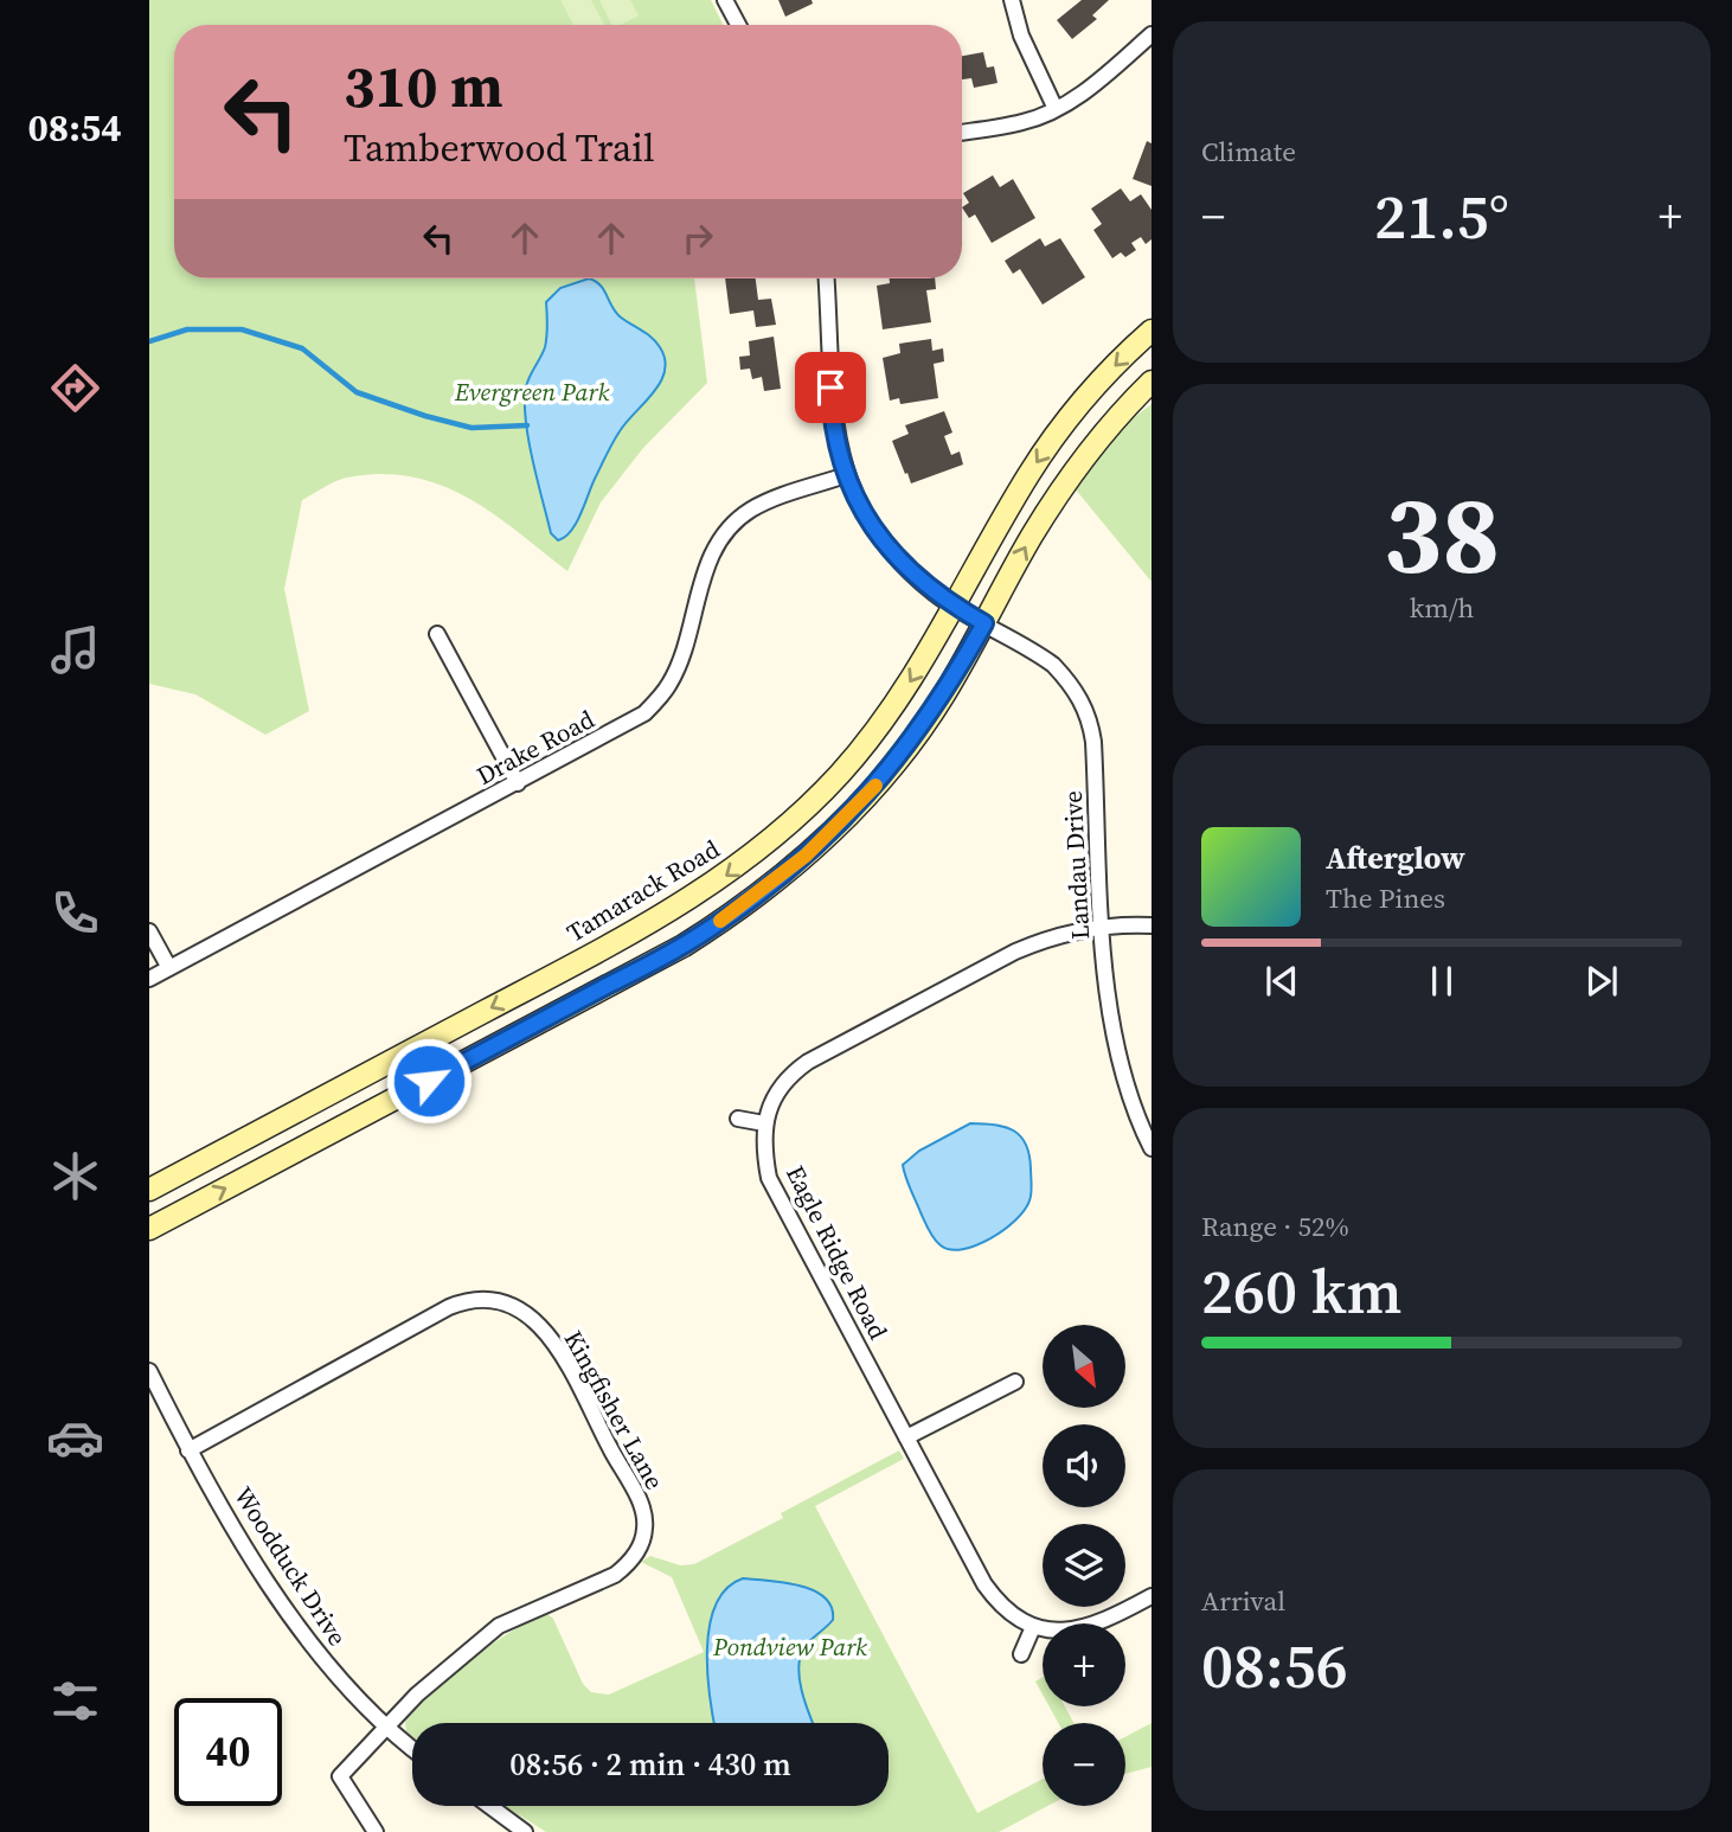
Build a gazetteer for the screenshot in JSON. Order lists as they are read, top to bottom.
{
  "streets": {
    "street": [
      "Drake Road",
      "Landau Drive",
      "Tamarack Road",
      "Eagle Ridge Road",
      "Kingfisher Lane",
      "Woodduck Drive"
    ]
  },
  "crossings": [
    ["Drake Road", "Landau Drive"],
    ["Landau Drive", "Tamarack Road"],
    ["Landau Drive", "Eagle Ridge Road"],
    ["Kingfisher Lane", "Woodduck Drive"]
  ],
  "parks": ["Evergreen Park", "Pondview Park"],
  "north": "bottom right",
  "page": {
    "tabs": "08:54",
    "tile": [
      "Climate",
      ["38", "km/h"],
      ["Range · 52%", "260 km"],
      ["Arrival", "08:56"]
    ],
    "turn": ["310 m", "Tamberwood Trail"],
    "heat": ["−", "21.5°", "+"],
    "song": ["Afterglow", "The Pines"],
    "map_buttons": ["+", "−"],
    "limit": "40",
    "trip": "08:56 · 2 min · 430 m"
  }
}
